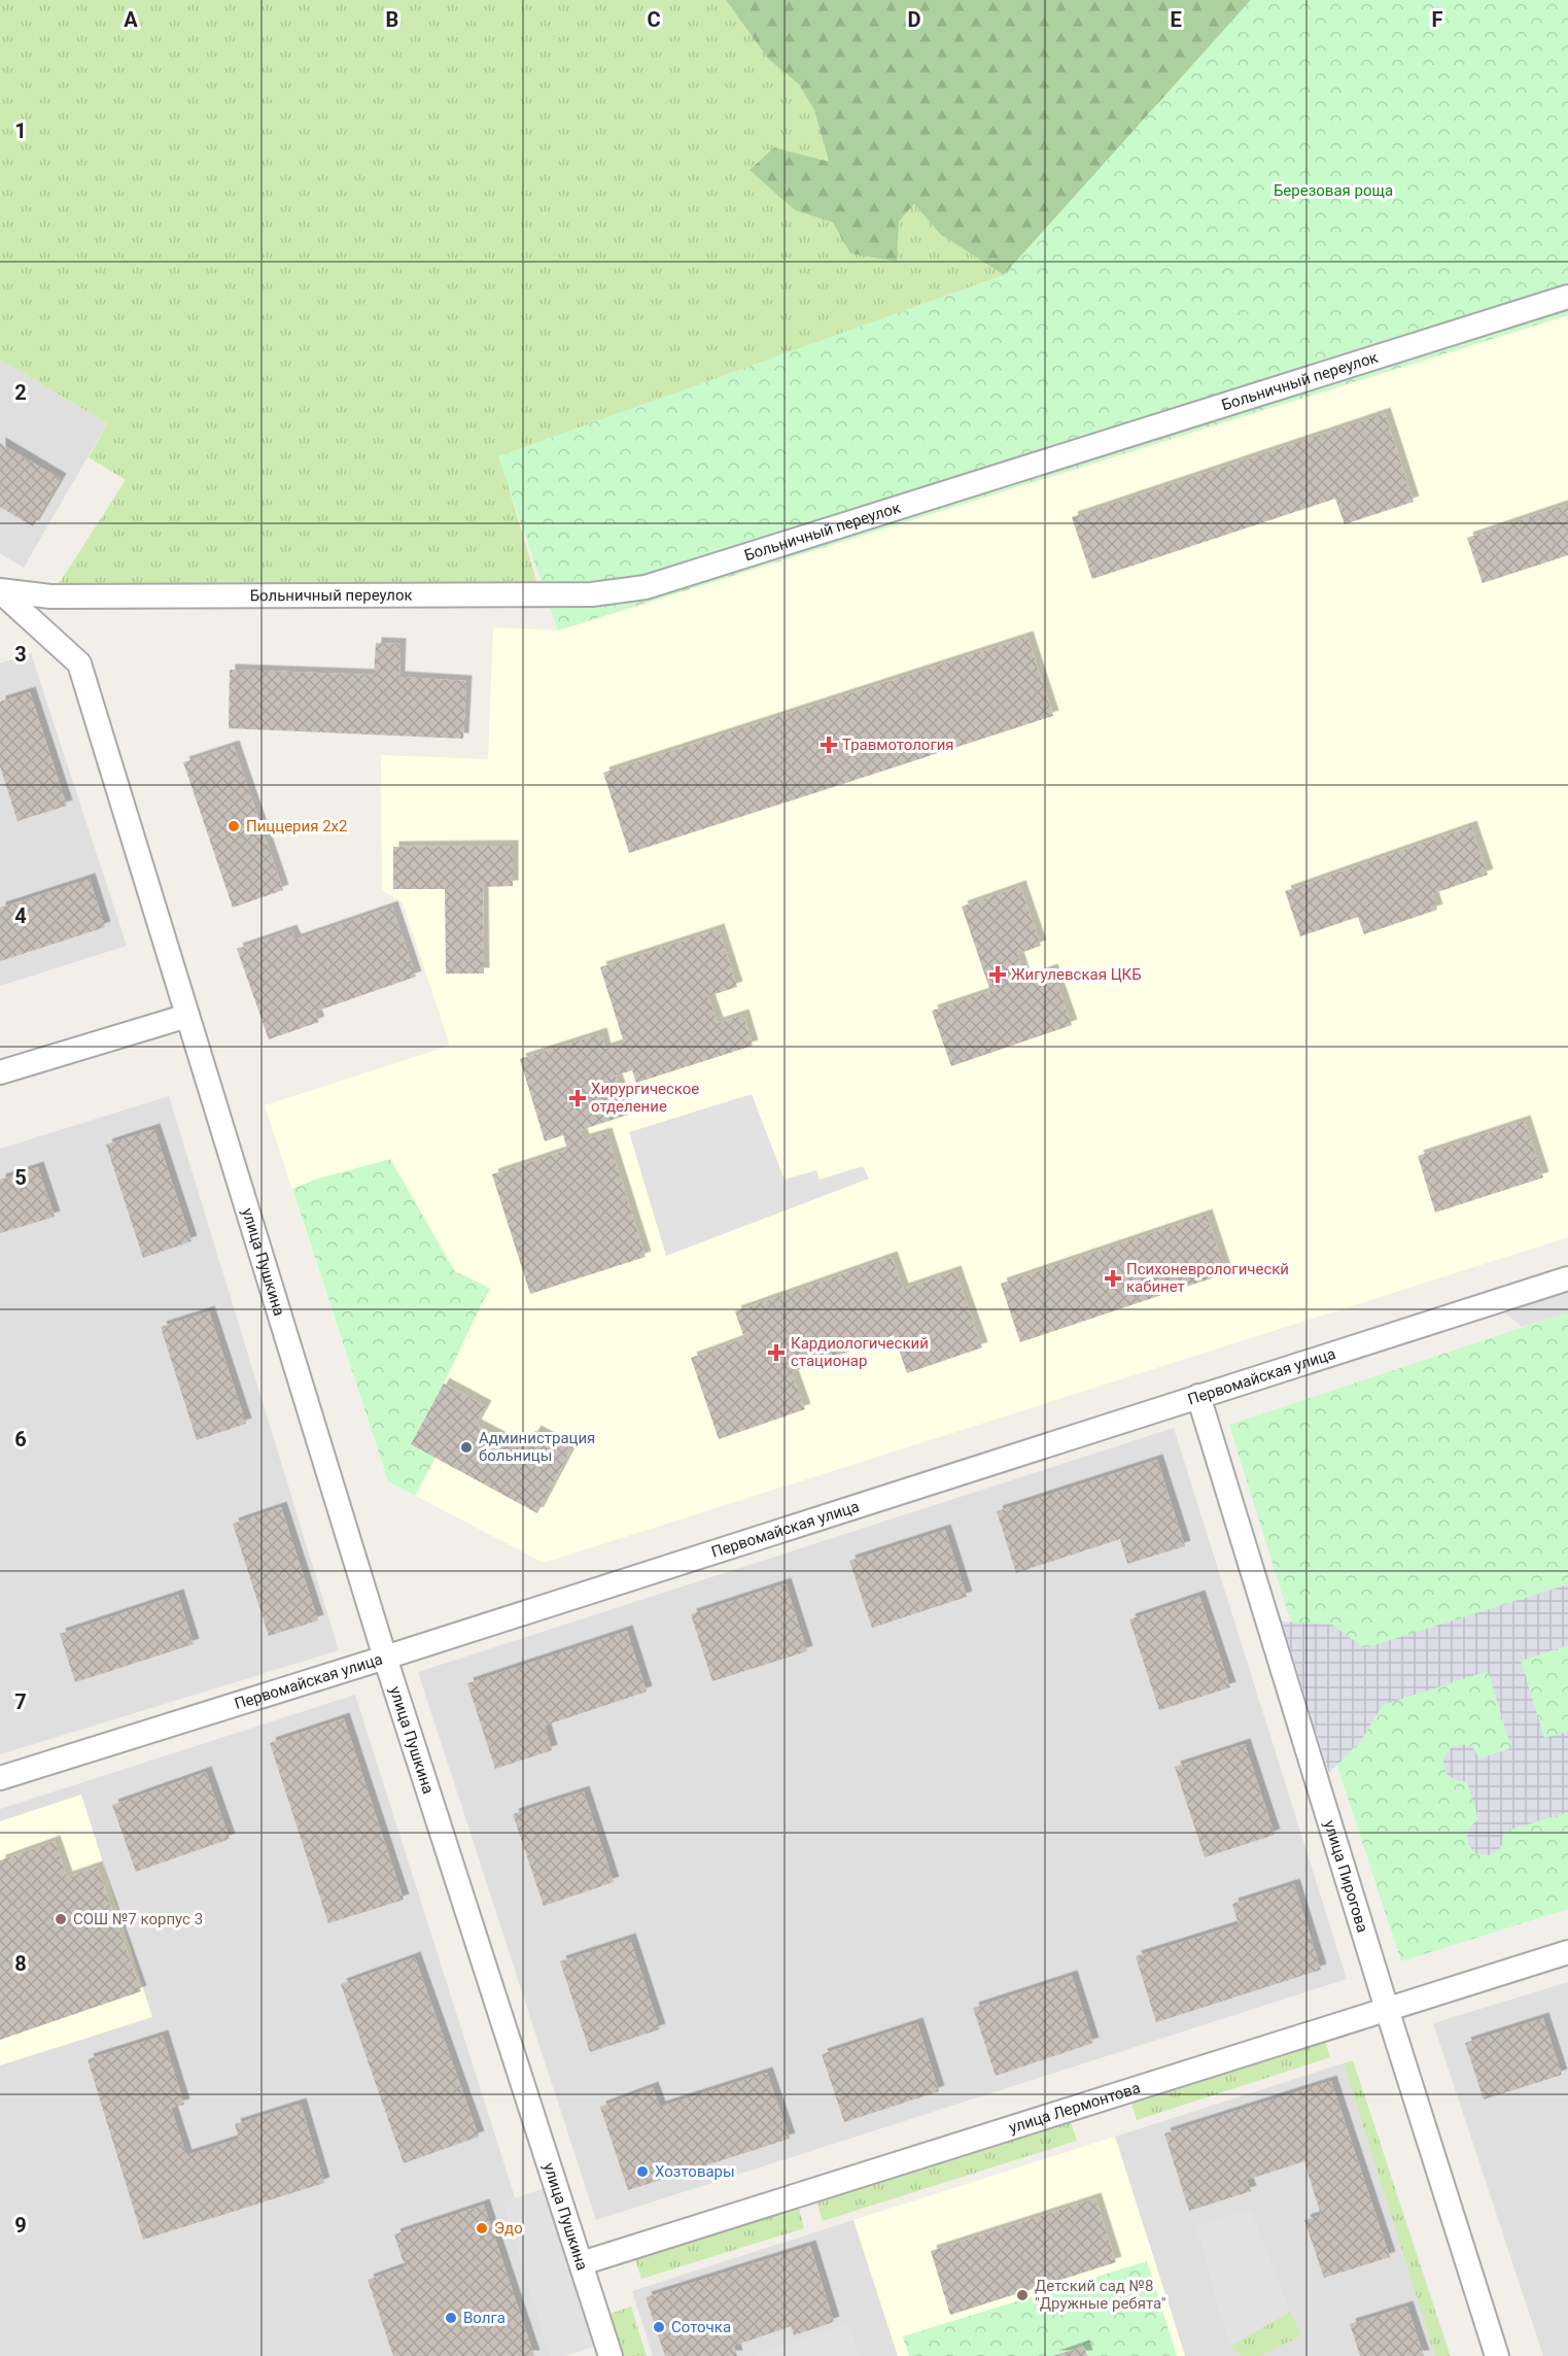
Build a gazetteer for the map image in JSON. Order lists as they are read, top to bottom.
{
  "streets": {
    "street": [
      "Больничный переулок",
      "улица Пушкина",
      "Первомайская улица",
      "улица Пирогова",
      "улица Лермонтова"
    ]
  },
  "crossings": [
    ["Больничный переулок", "улица Пушкина"],
    ["улица Пушкина", "Первомайская улица"],
    ["улица Пушкина", "улица Лермонтова"],
    ["Первомайская улица", "улица Пирогова"],
    ["улица Пирогова", "улица Лермонтова"]
  ],
  "parks": ["Березовая роща"],
  "places": {
    "health": [
      "Травмотология",
      "Жигулевская ЦКБ",
      "Хирургическое отделение",
      "Психоневрологическй кабинет",
      "Кардиологический стационар"
    ],
    "other": [
      "Пиццерия 2х2",
      "Администрация больницы",
      "СОШ №7 корпус 3",
      "Хозтовары",
      "Эдо",
      "Детский сад №8 \"Дружные ребята\"",
      "Волга",
      "Соточка"
    ]
  },
  "grid": {
    "columns": [
      "A",
      "B",
      "C",
      "D",
      "E",
      "F"
    ],
    "rows": [
      "1",
      "2",
      "3",
      "4",
      "5",
      "6",
      "7",
      "8",
      "9"
    ]
  }
}
